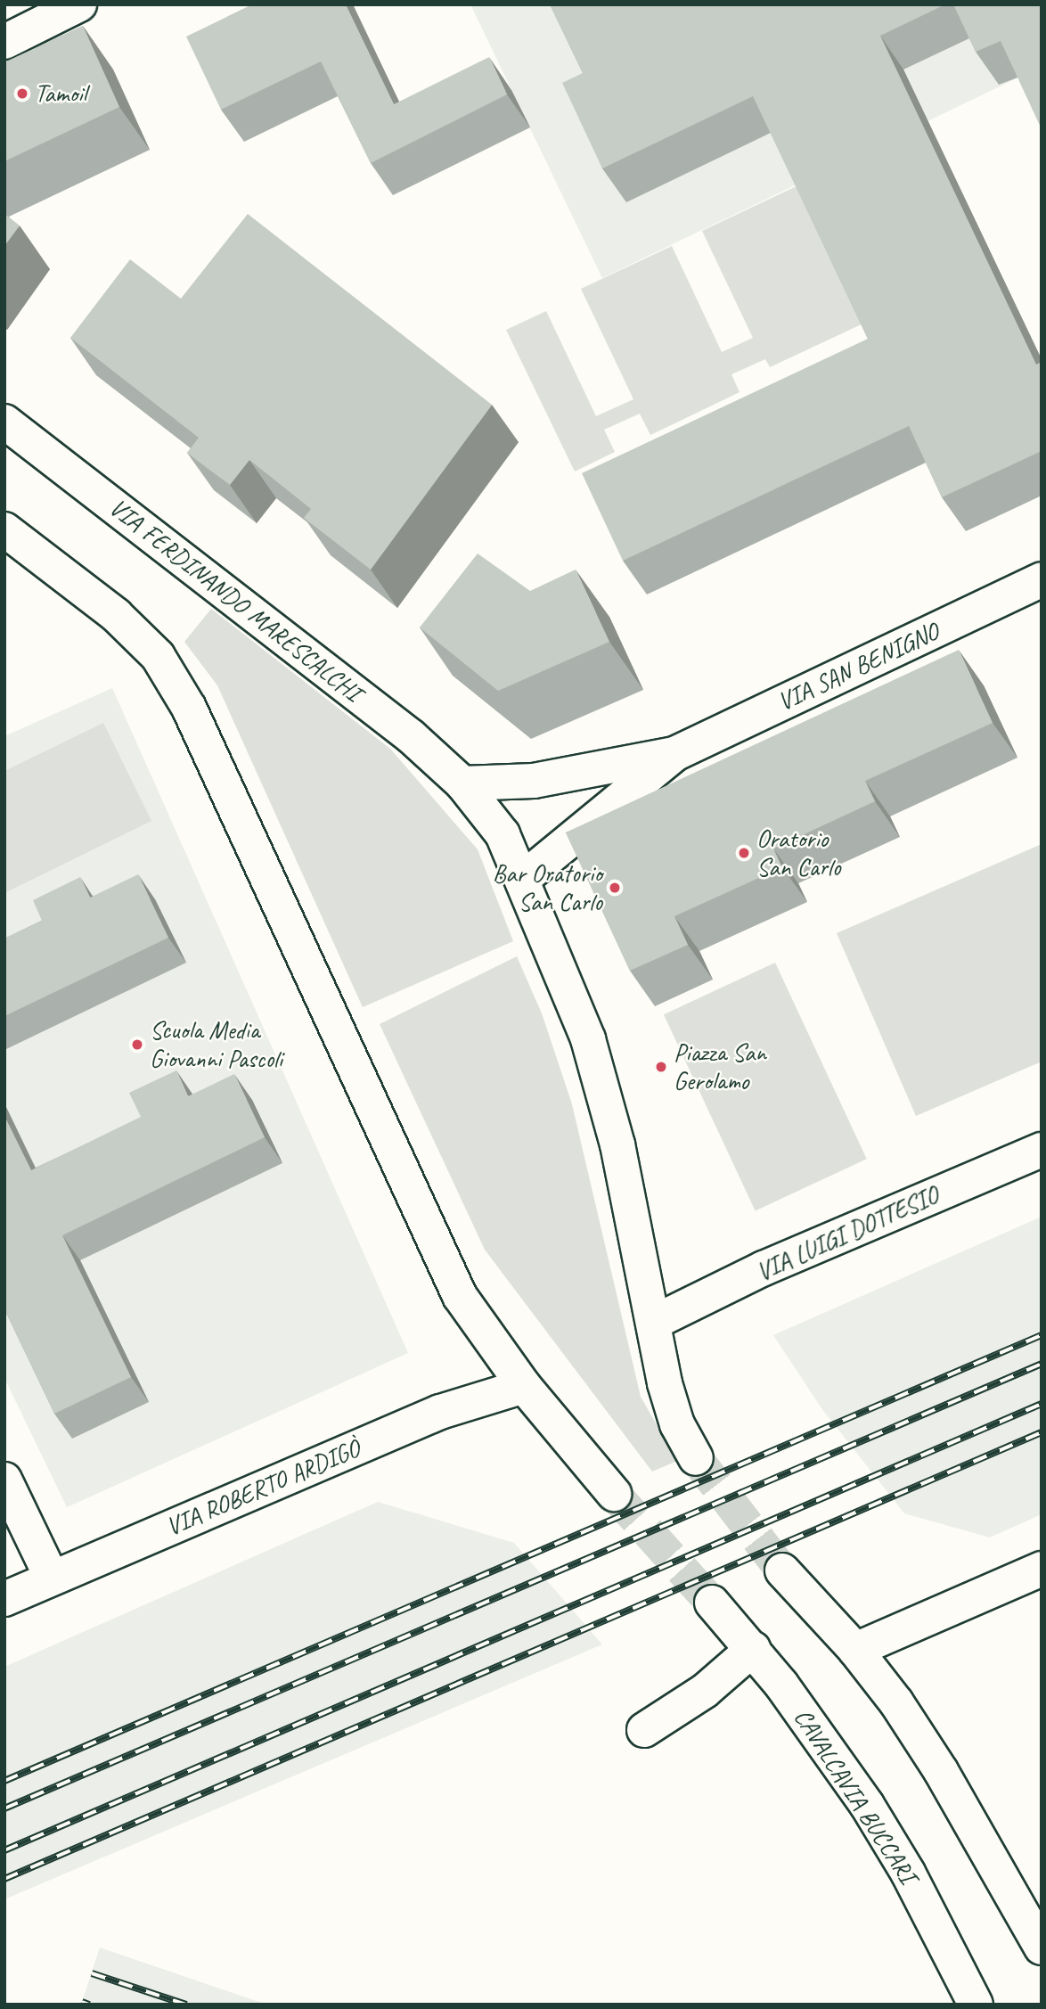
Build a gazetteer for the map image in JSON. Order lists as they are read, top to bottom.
{
  "streets": {
    "street": [
      "VIA FERDINANDO MARESCALCHI",
      "VIA SAN BENIGNO",
      "VIA LUIGI DOTTESIO",
      "VIA ROBERTO ARDIGÒ",
      "CAVALCAVIA BUCCARI"
    ]
  },
  "crossings": [
    ["VIA FERDINANDO MARESCALCHI", "VIA SAN BENIGNO"]
  ],
  "places": [
    "Tamoil",
    "Oratorio San Carlo",
    "Bar Oratorio San Carlo",
    "Scuola Media Giovanni Pascoli",
    "Piazza San Gerolamo"
  ]
}
